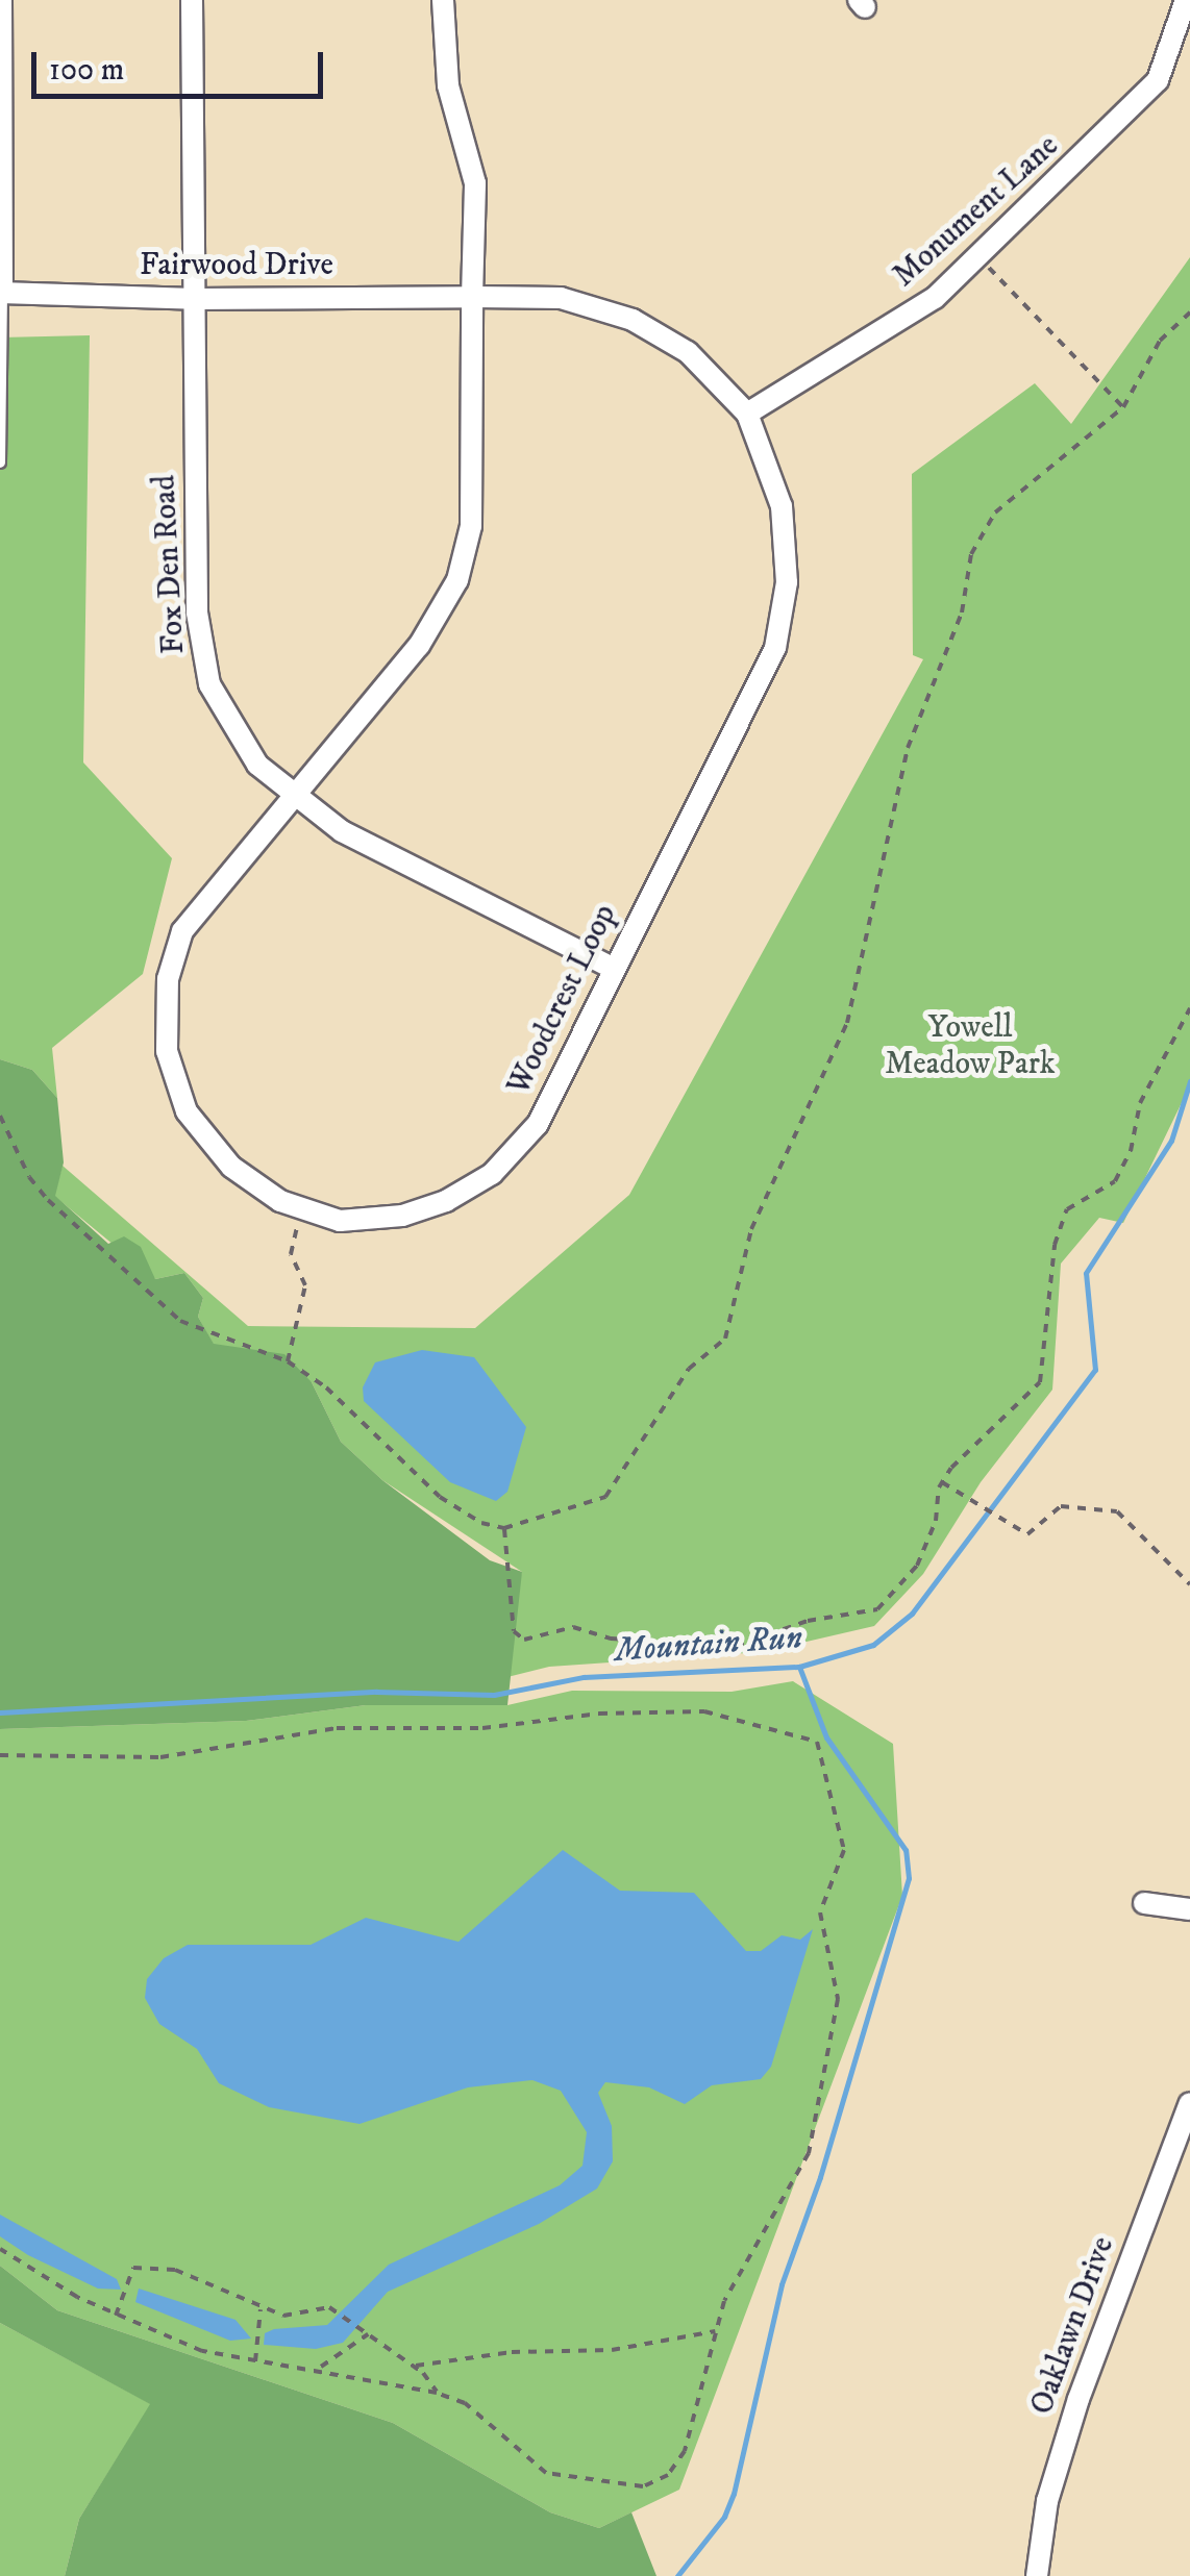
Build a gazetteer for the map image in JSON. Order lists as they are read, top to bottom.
{
  "streets": {
    "street": [
      "Monument Lane",
      "Fairwood Drive",
      "Fox Den Road",
      "Woodcrest Loop",
      "Oaklawn Drive"
    ]
  },
  "crossings": [
    ["Monument Lane", "Woodcrest Loop"],
    ["Fairwood Drive", "Fox Den Road"],
    ["Fairwood Drive", "Woodcrest Loop"],
    ["Fox Den Road", "Woodcrest Loop"]
  ],
  "water": ["Mountain Run"],
  "parks": ["Yowell Meadow Park"],
  "scale_bar": "100 m"
}
